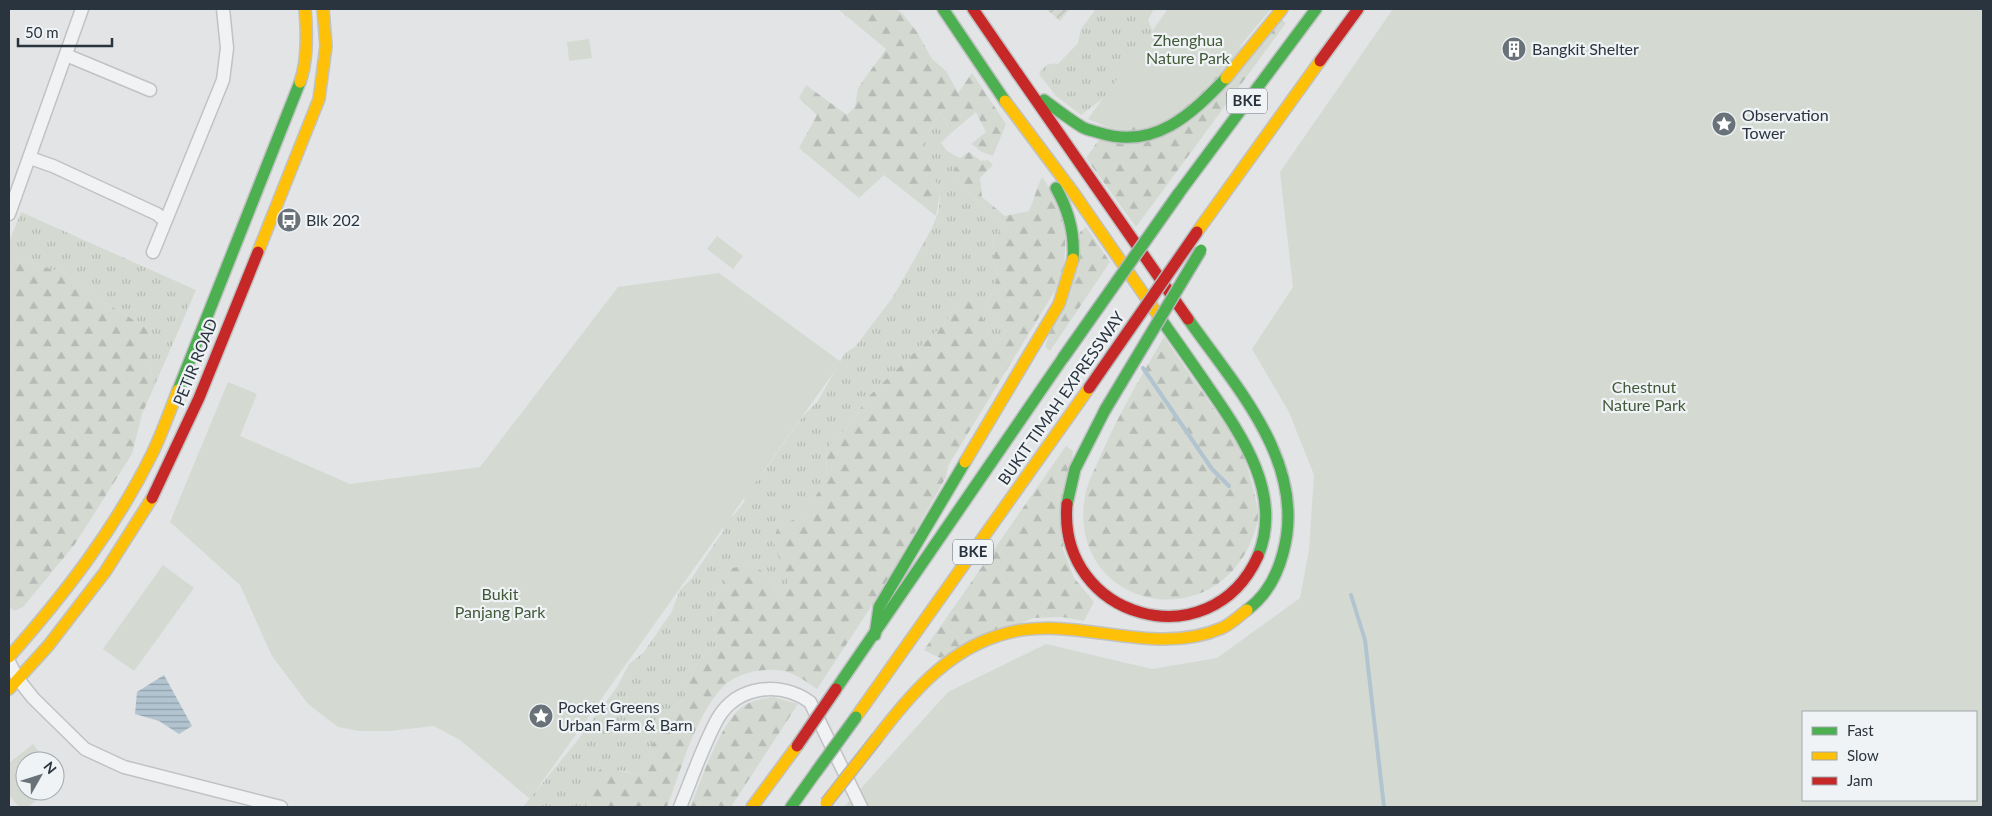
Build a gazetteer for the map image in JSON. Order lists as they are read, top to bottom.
{
  "streets": {
    "main road": ["BKE", "PETIR ROAD", "BUKIT TIMAH EXPRESSWAY"]
  },
  "parks": ["Zhenghua Nature Park", "Chestnut Nature Park", "Bukit Panjang Park"],
  "places": {
    "building": ["Bangkit Shelter"],
    "place": ["Observation Tower", "Pocket Greens Urban Farm & Barn"],
    "bus stop": ["Blk 202"]
  },
  "legend": ["Fast", "Slow", "Jam"],
  "scale_bar": "50 m",
  "north": "top right"
}
